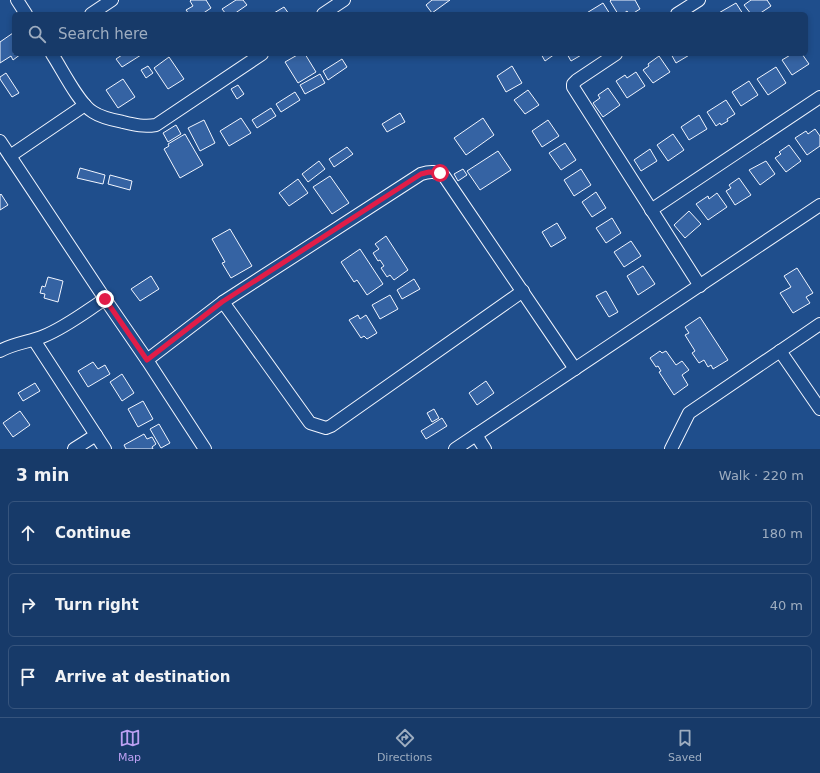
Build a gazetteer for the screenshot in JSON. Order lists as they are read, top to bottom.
{
  "page": {
    "search": "Search here",
    "heading": ["3 min", "Walk · 220 m"],
    "list": [
      ["Continue", "180 m"],
      ["Turn right", "40 m"],
      "Arrive at destination"
    ],
    "nav": ["Map", "Directions", "Saved"]
  }
}
